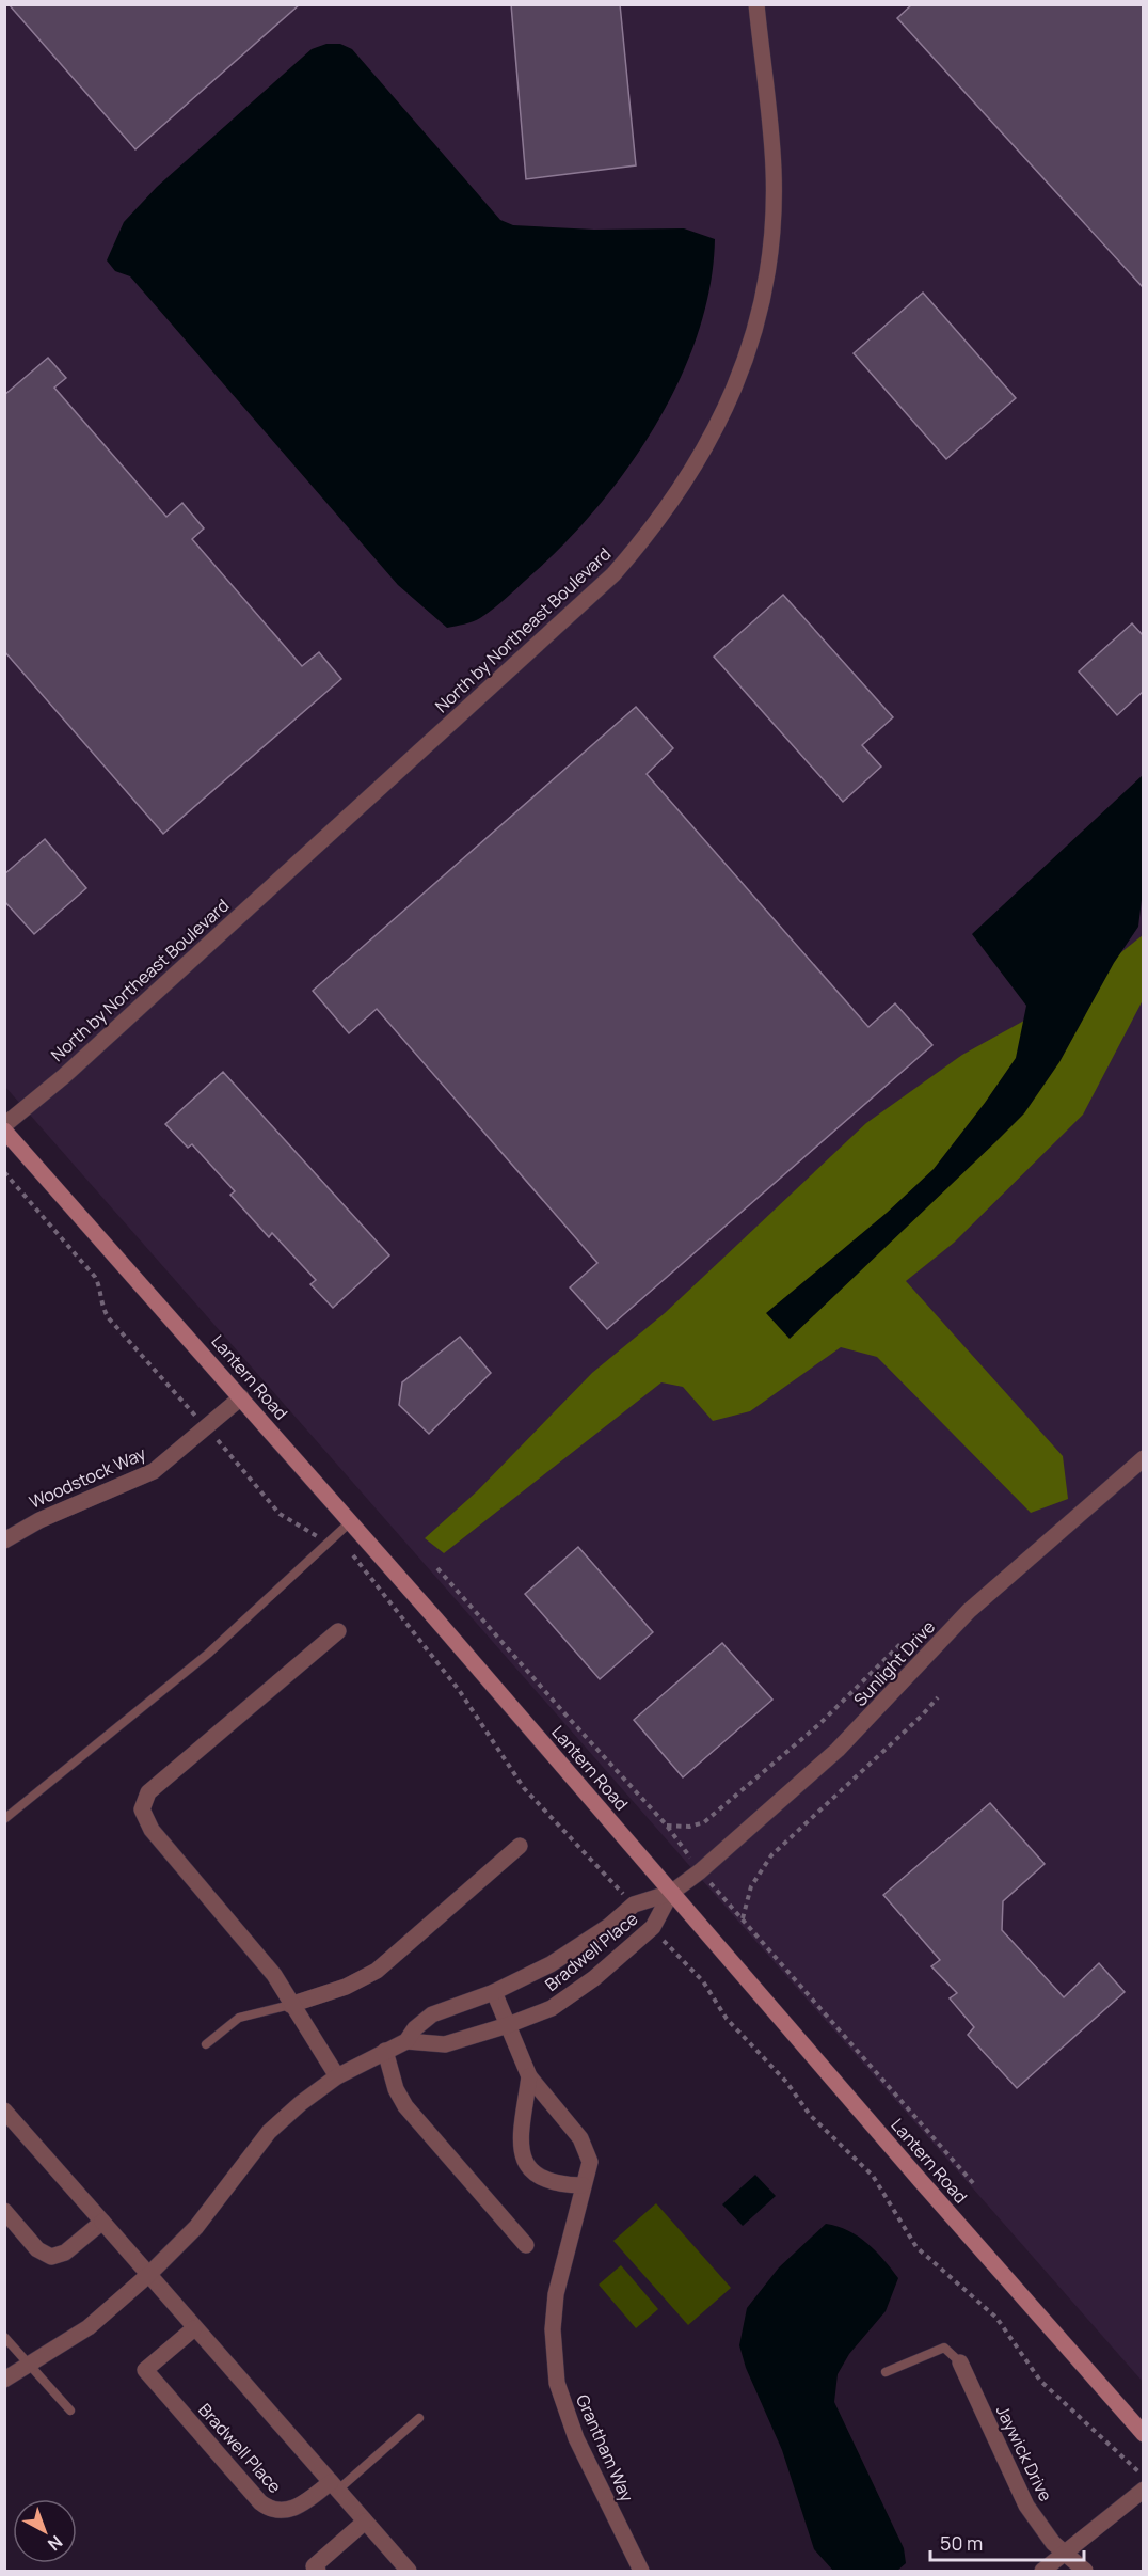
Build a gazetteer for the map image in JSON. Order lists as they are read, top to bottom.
{
  "streets": {
    "street": [
      "North by Northeast Boulevard",
      "Lantern Road",
      "Woodstock Way",
      "Sunlight Drive",
      "Bradwell Place",
      "Grantham Way",
      "Jaywick Drive"
    ]
  },
  "crossings": [
    ["Lantern Road", "Woodstock Way"],
    ["Lantern Road", "Sunlight Drive"],
    ["Lantern Road", "Bradwell Place"],
    ["Sunlight Drive", "Bradwell Place"],
    ["Bradwell Place", "Grantham Way"]
  ],
  "scale_bar": "50 m",
  "north": "bottom right"
}
